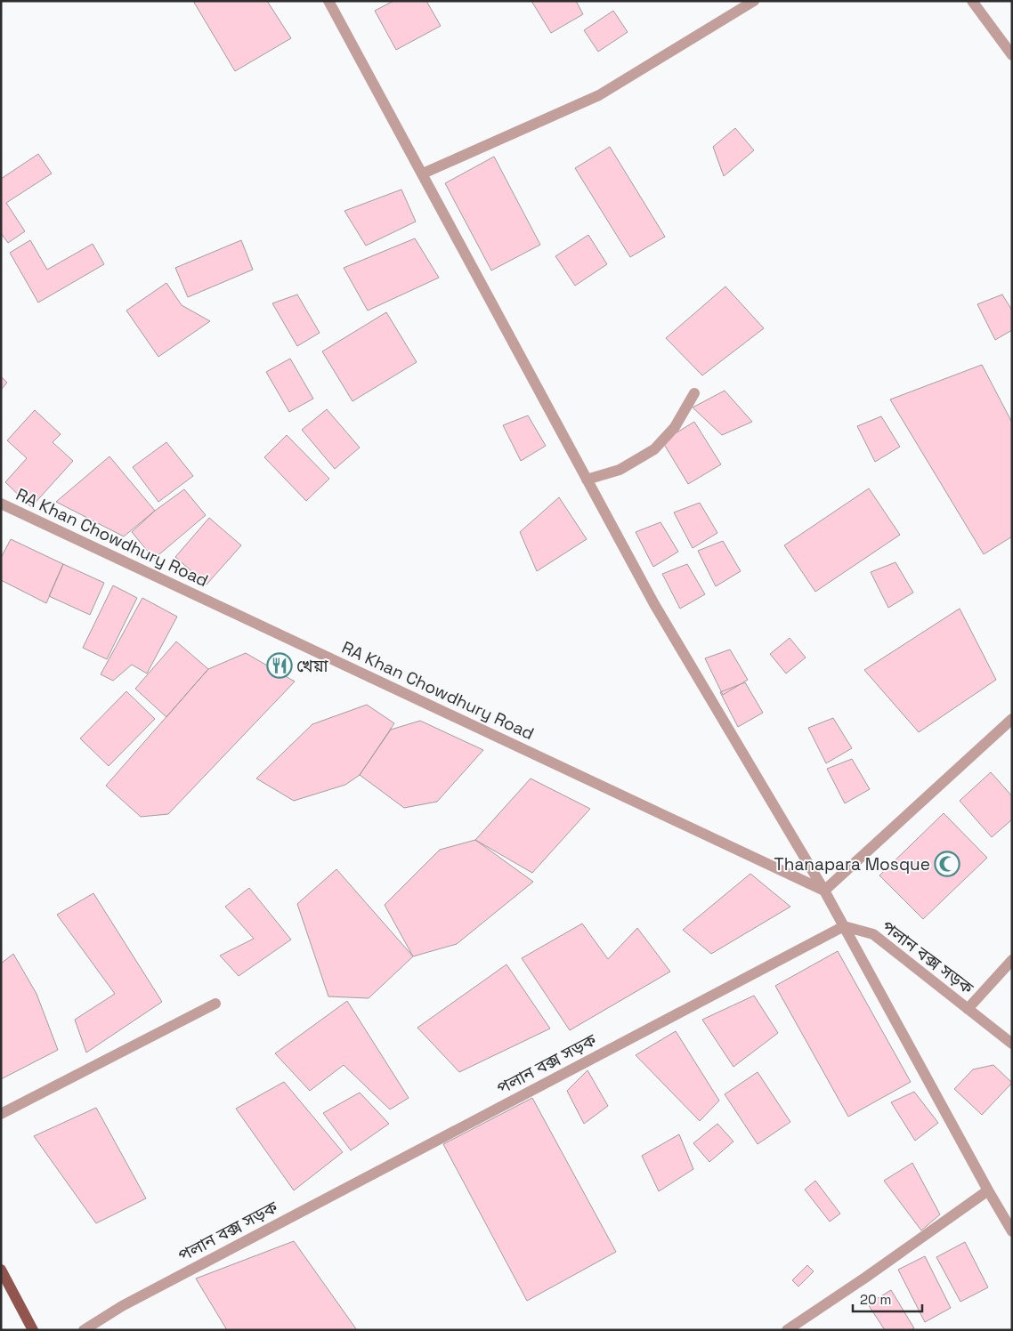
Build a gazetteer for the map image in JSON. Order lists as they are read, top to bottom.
{
  "streets": {
    "street": ["RA Khan Chowdhury Road", "পলান বক্স সড়ক"]
  },
  "places": {
    "restaurant": ["খেয়া"],
    "mosque": ["Thanapara Mosque"]
  },
  "scale_bar": "20 m"
}
